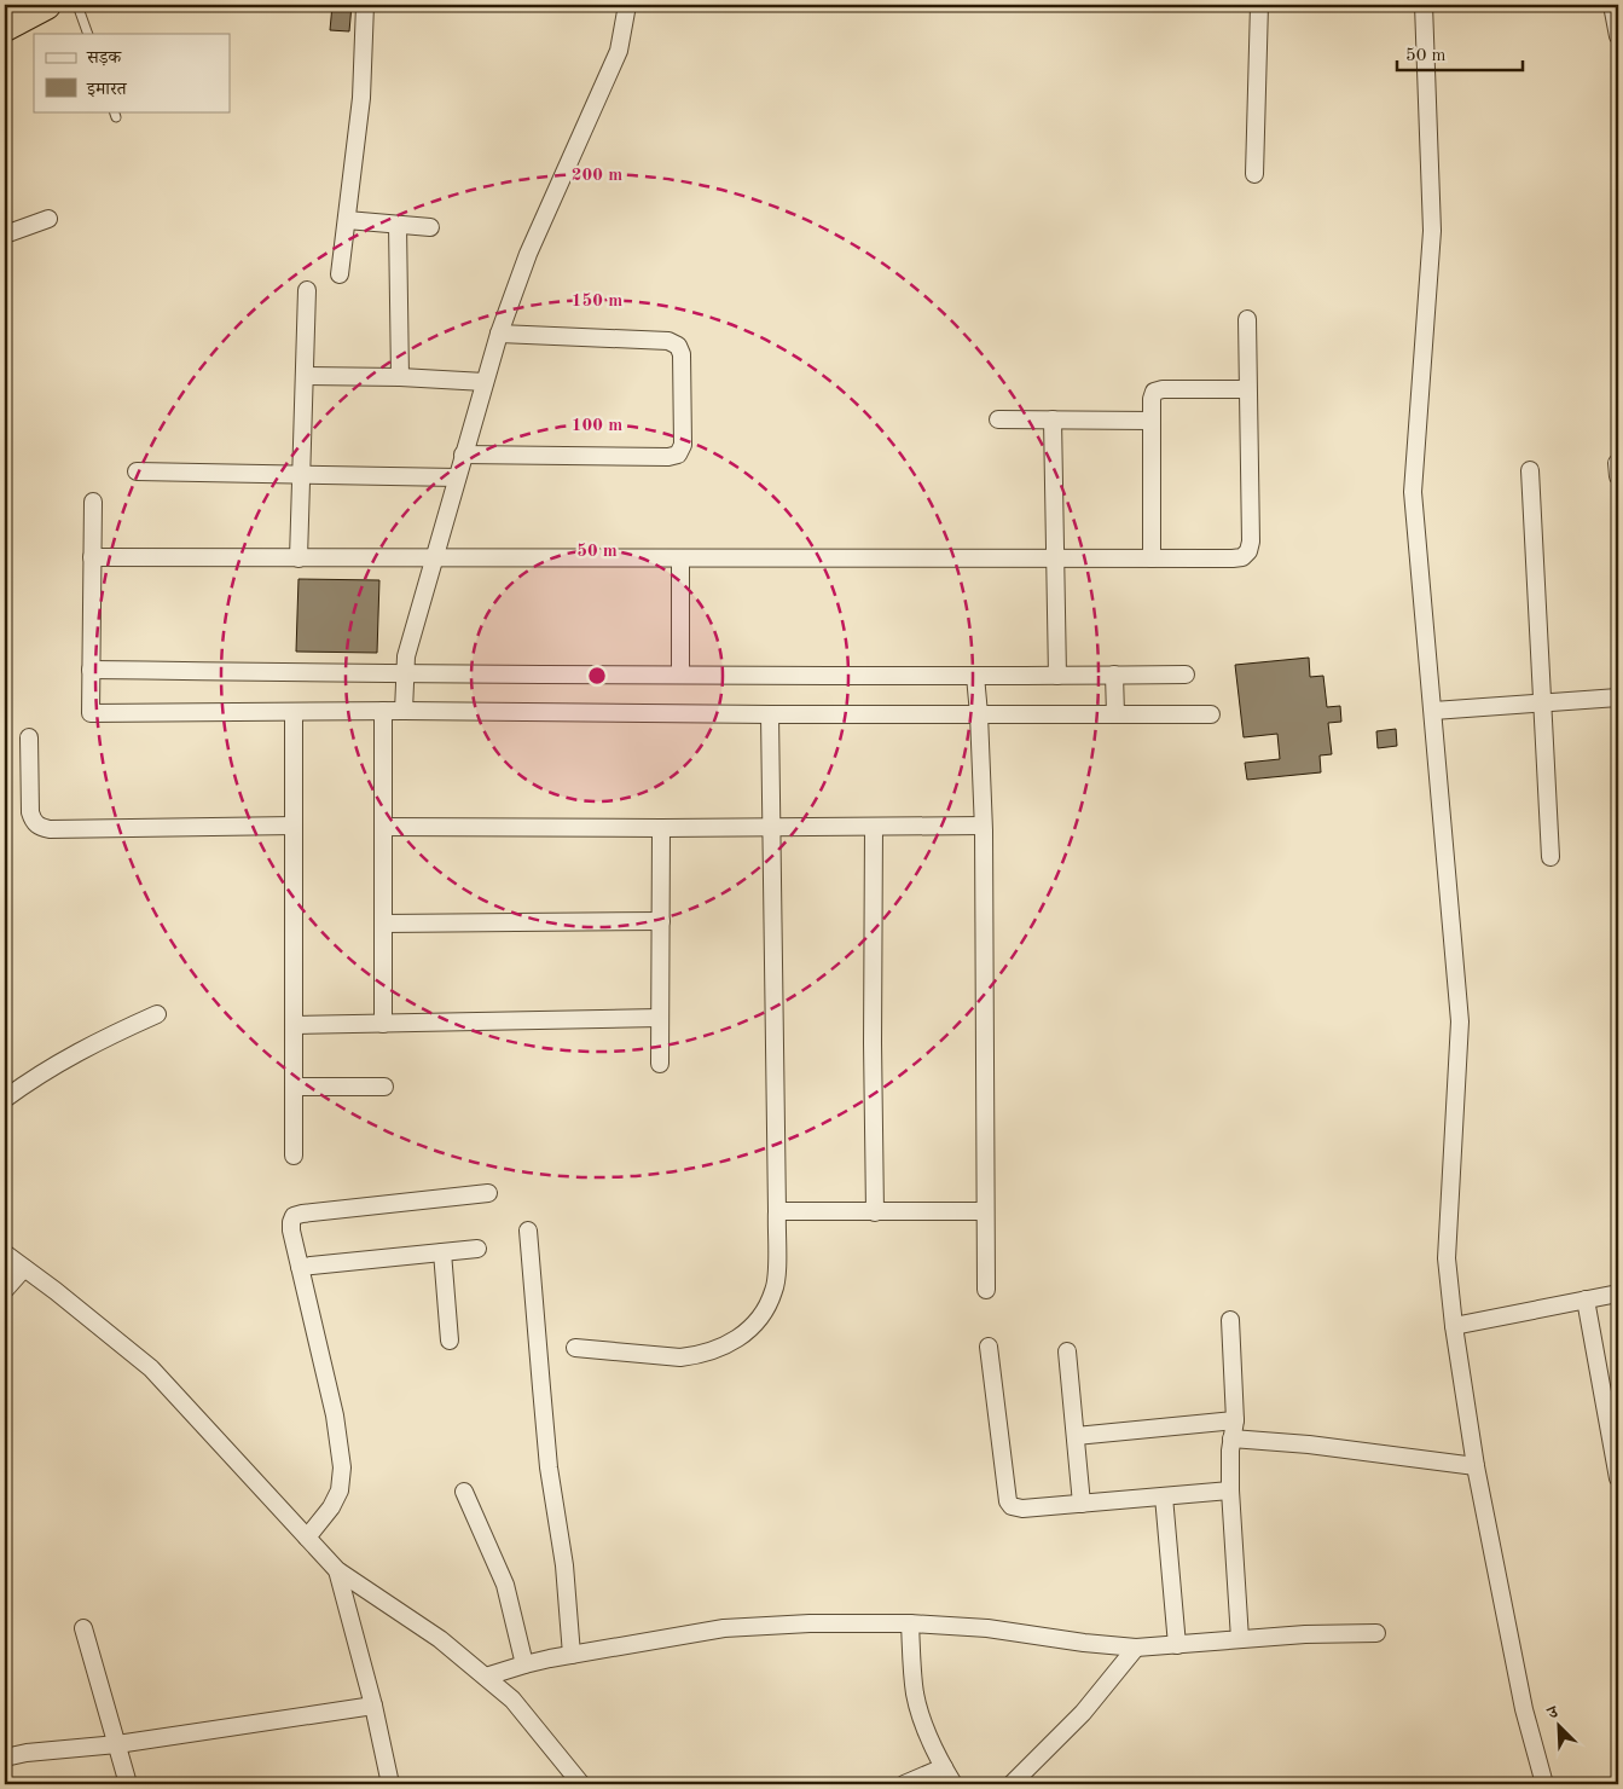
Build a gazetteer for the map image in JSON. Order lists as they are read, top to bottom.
{
  "legend": ["सड़क", "इमारत"],
  "scale_bar": "50 m",
  "north": "top left",
  "rings": [
    "200 m",
    "150 m",
    "100 m",
    "50 m"
  ]
}
